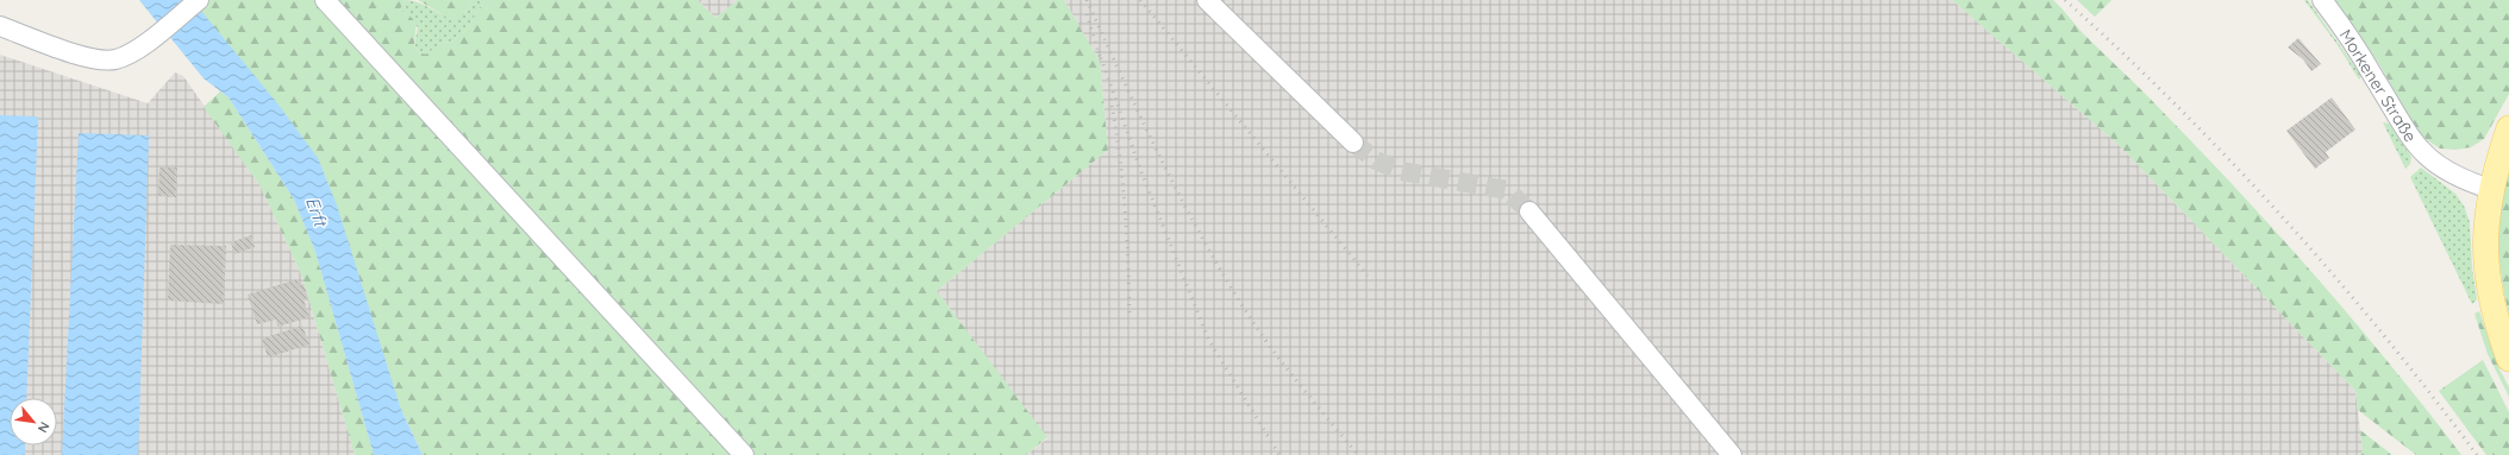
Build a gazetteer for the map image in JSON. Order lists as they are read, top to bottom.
{
  "streets": {
    "street": ["Morkener Straße"]
  },
  "water": ["Erft"],
  "north": "bottom right"
}
